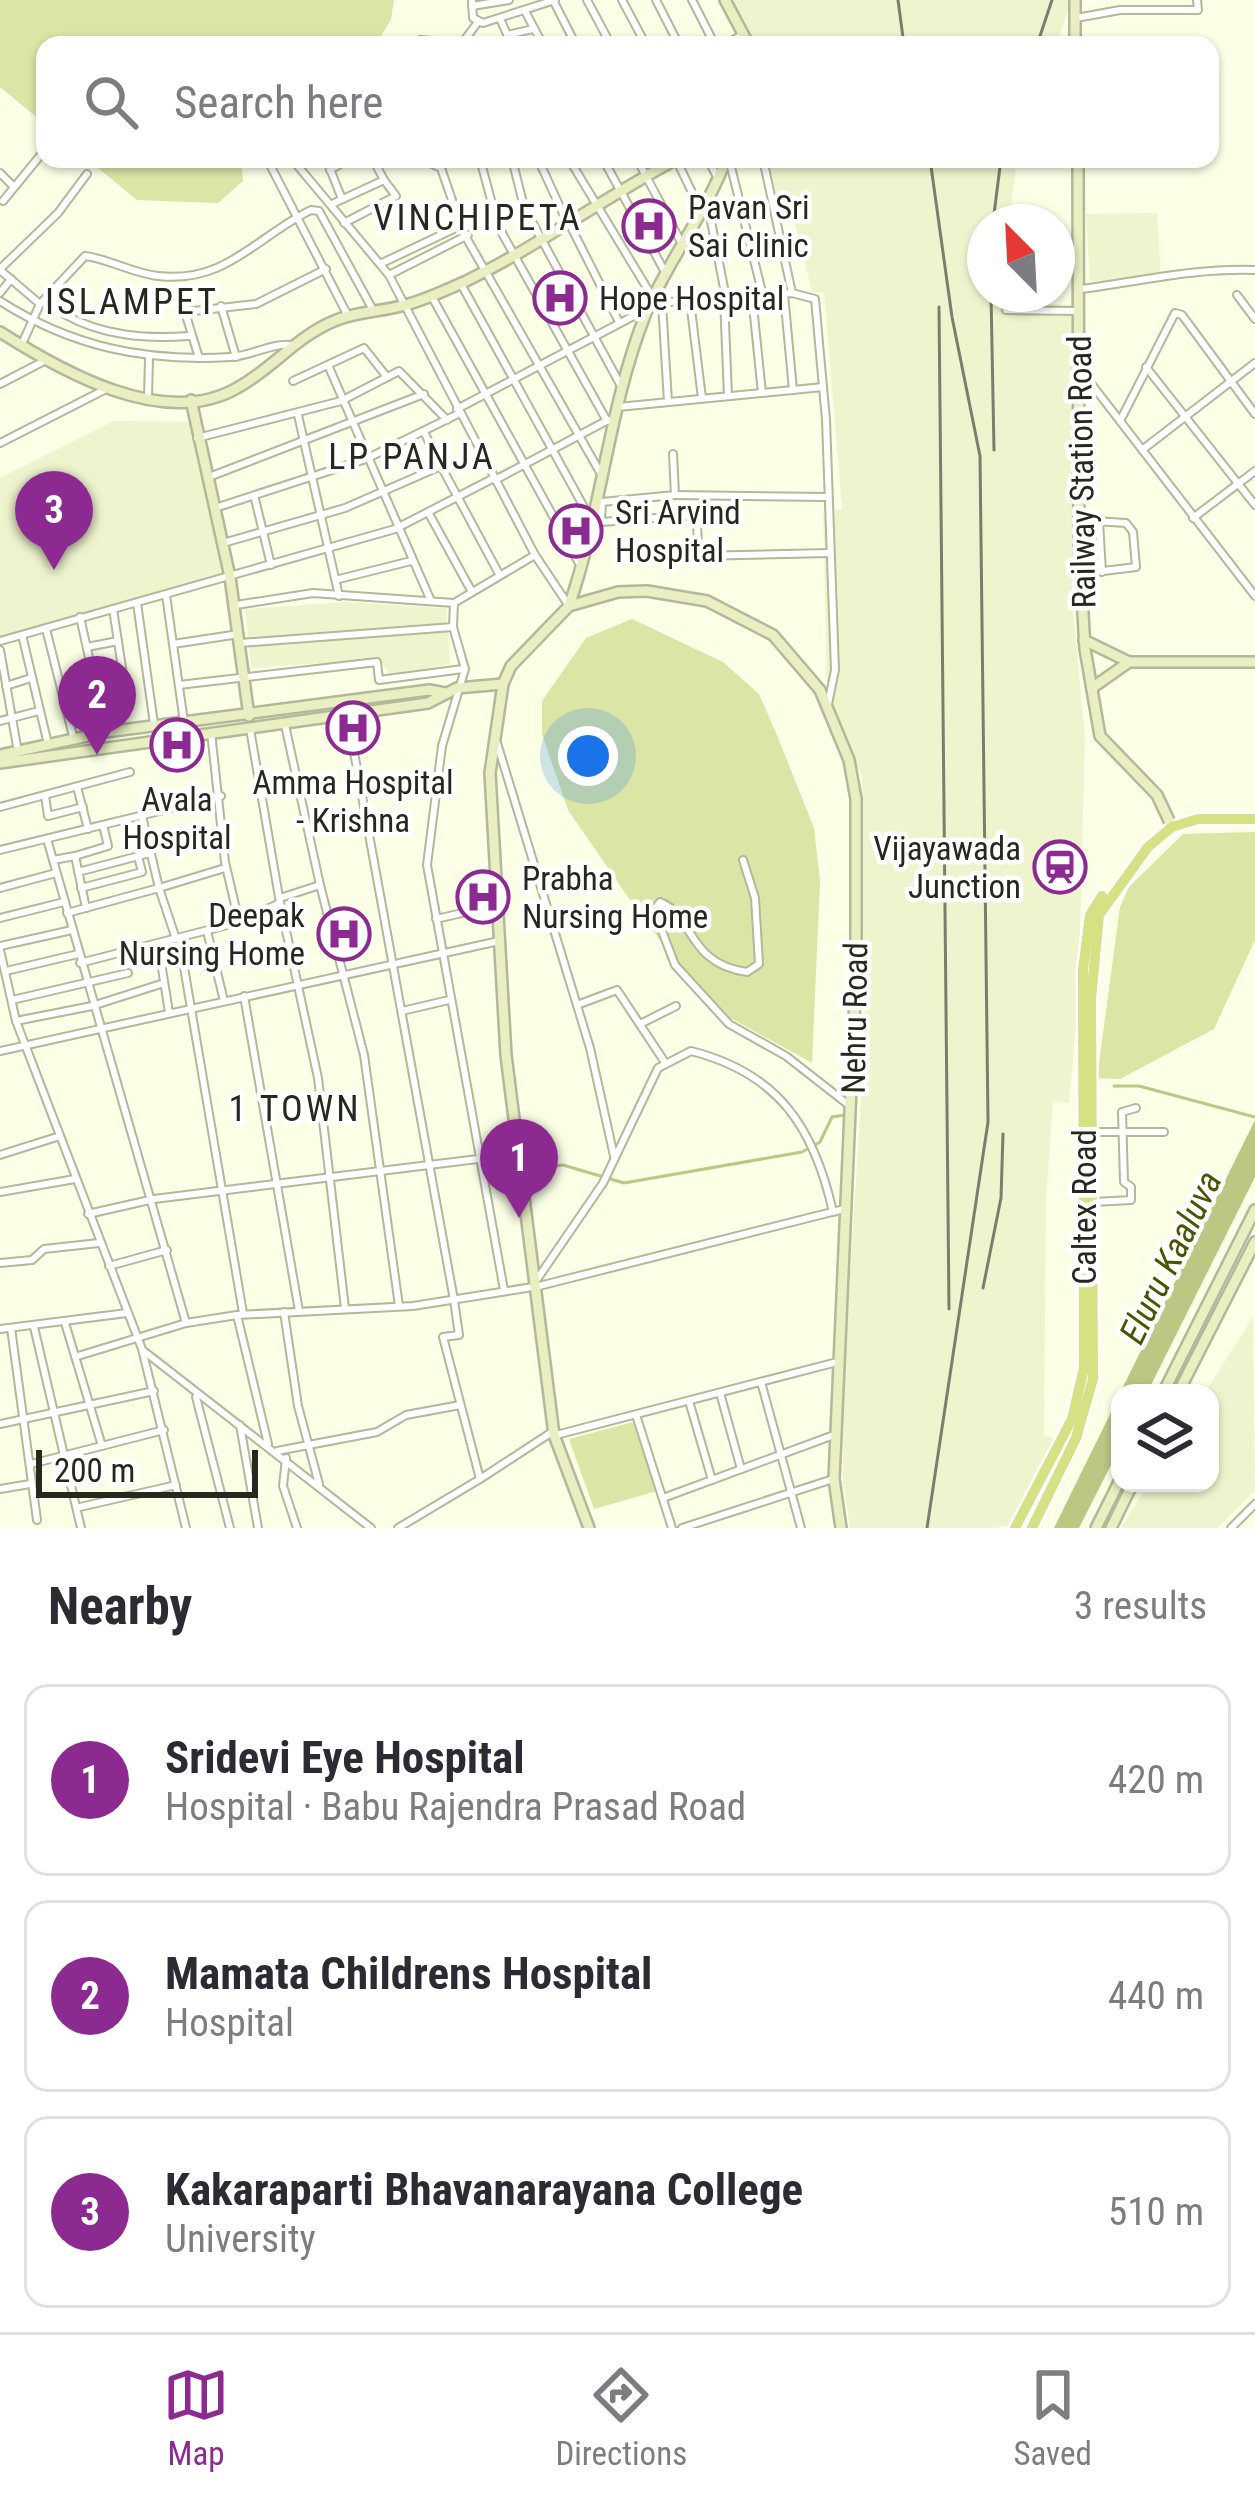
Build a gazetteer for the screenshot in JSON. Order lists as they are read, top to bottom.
{
  "streets": {
    "main road": ["Caltex Road"],
    "street": ["Railway Station Road", "Nehru Road"]
  },
  "crossings": [
    ["Railway Station Road", "Caltex Road"]
  ],
  "districts": [
    "VINCHIPETA",
    "ISLAMPET",
    "LP PANJA",
    "1 TOWN"
  ],
  "water": ["Eluru Kaaluva"],
  "places": {
    "hospital": [
      "Pavan Sri Sai Clinic",
      "Hope Hospital",
      "Sri Arvind Hospital",
      "Amma Hospital - Krishna",
      "Avala Hospital",
      "Prabha Nursing Home",
      "Deepak Nursing Home"
    ],
    "station": ["Vijayawada Junction"]
  },
  "scale_bar": "200 m",
  "north": "top left",
  "page": {
    "search": "Search here",
    "pins": ["3", "2", "1"],
    "scale": "200 m",
    "heading": ["Nearby", "3 results"],
    "list": [
      {
        "mark": "1",
        "name": "Sridevi Eye Hospital",
        "note": "Hospital · Babu Rajendra Prasad Road",
        "value": "420 m"
      },
      {
        "mark": "2",
        "name": "Mamata Childrens Hospital",
        "note": "Hospital",
        "value": "440 m"
      },
      {
        "mark": "3",
        "name": "Kakaraparti Bhavanarayana College",
        "note": "University",
        "value": "510 m"
      }
    ],
    "nav": ["Map", "Directions", "Saved"]
  }
}
